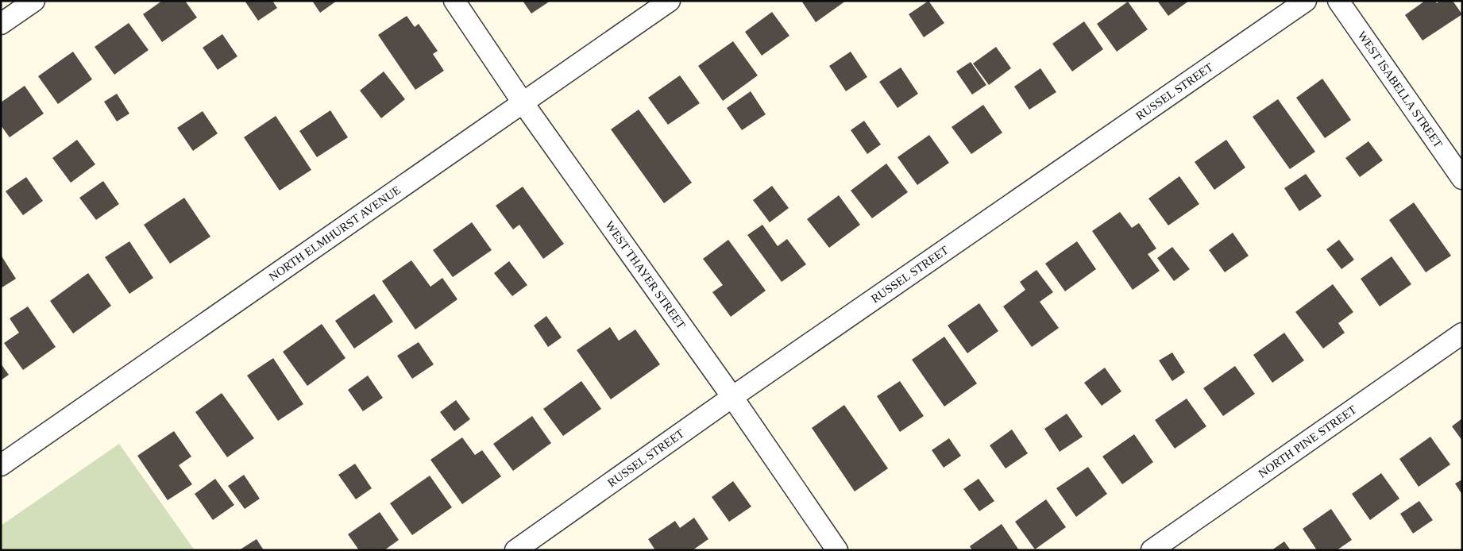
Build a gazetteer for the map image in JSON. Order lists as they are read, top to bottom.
{
  "streets": {
    "street": [
      "WEST ISABELLA STREET",
      "RUSSEL STREET",
      "NORTH ELMHURST AVENUE",
      "WEST THAYER STREET",
      "NORTH PINE STREET"
    ]
  },
  "crossings": [
    ["RUSSEL STREET", "WEST THAYER STREET"],
    ["NORTH ELMHURST AVENUE", "WEST THAYER STREET"]
  ]
}
